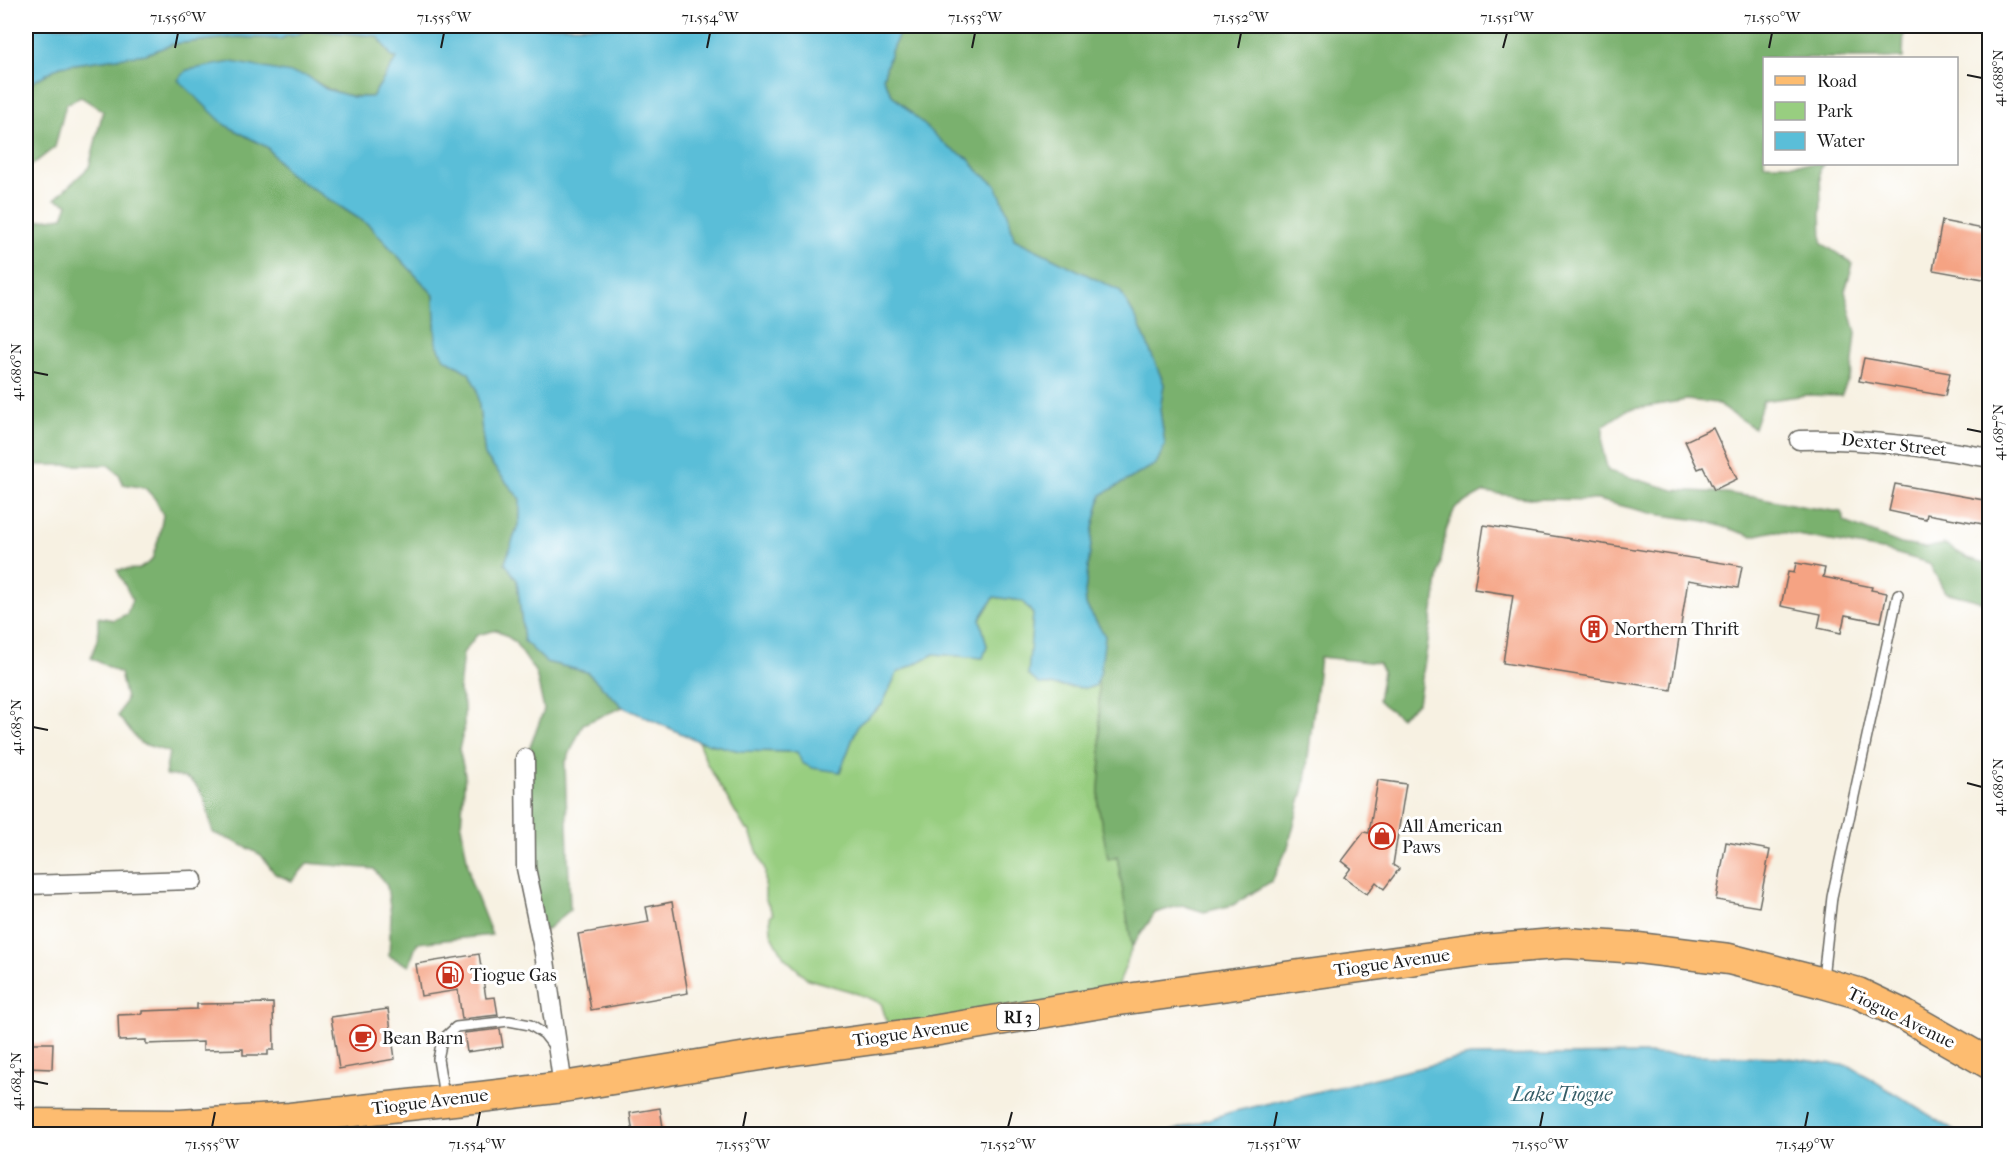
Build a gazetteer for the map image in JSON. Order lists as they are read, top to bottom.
{
  "streets": {
    "main road": ["Tiogue Avenue", "RI 3"],
    "street": ["Dexter Street"]
  },
  "water": ["Lake Tiogue"],
  "places": {
    "building": ["Northern Thrift"],
    "shop": ["All American Paws"],
    "fuel station": ["Tiogue Gas"],
    "cafe": ["Bean Barn"]
  },
  "legend": ["Road", "Park", "Water"],
  "coordinates": [
    "71.556°W",
    "71.555°W",
    "71.554°W",
    "71.553°W",
    "71.552°W",
    "71.551°W",
    "71.550°W",
    "41.688°N",
    "41.686°N",
    "41.687°N",
    "41.685°N",
    "41.684°N",
    "71.549°W"
  ]
}
